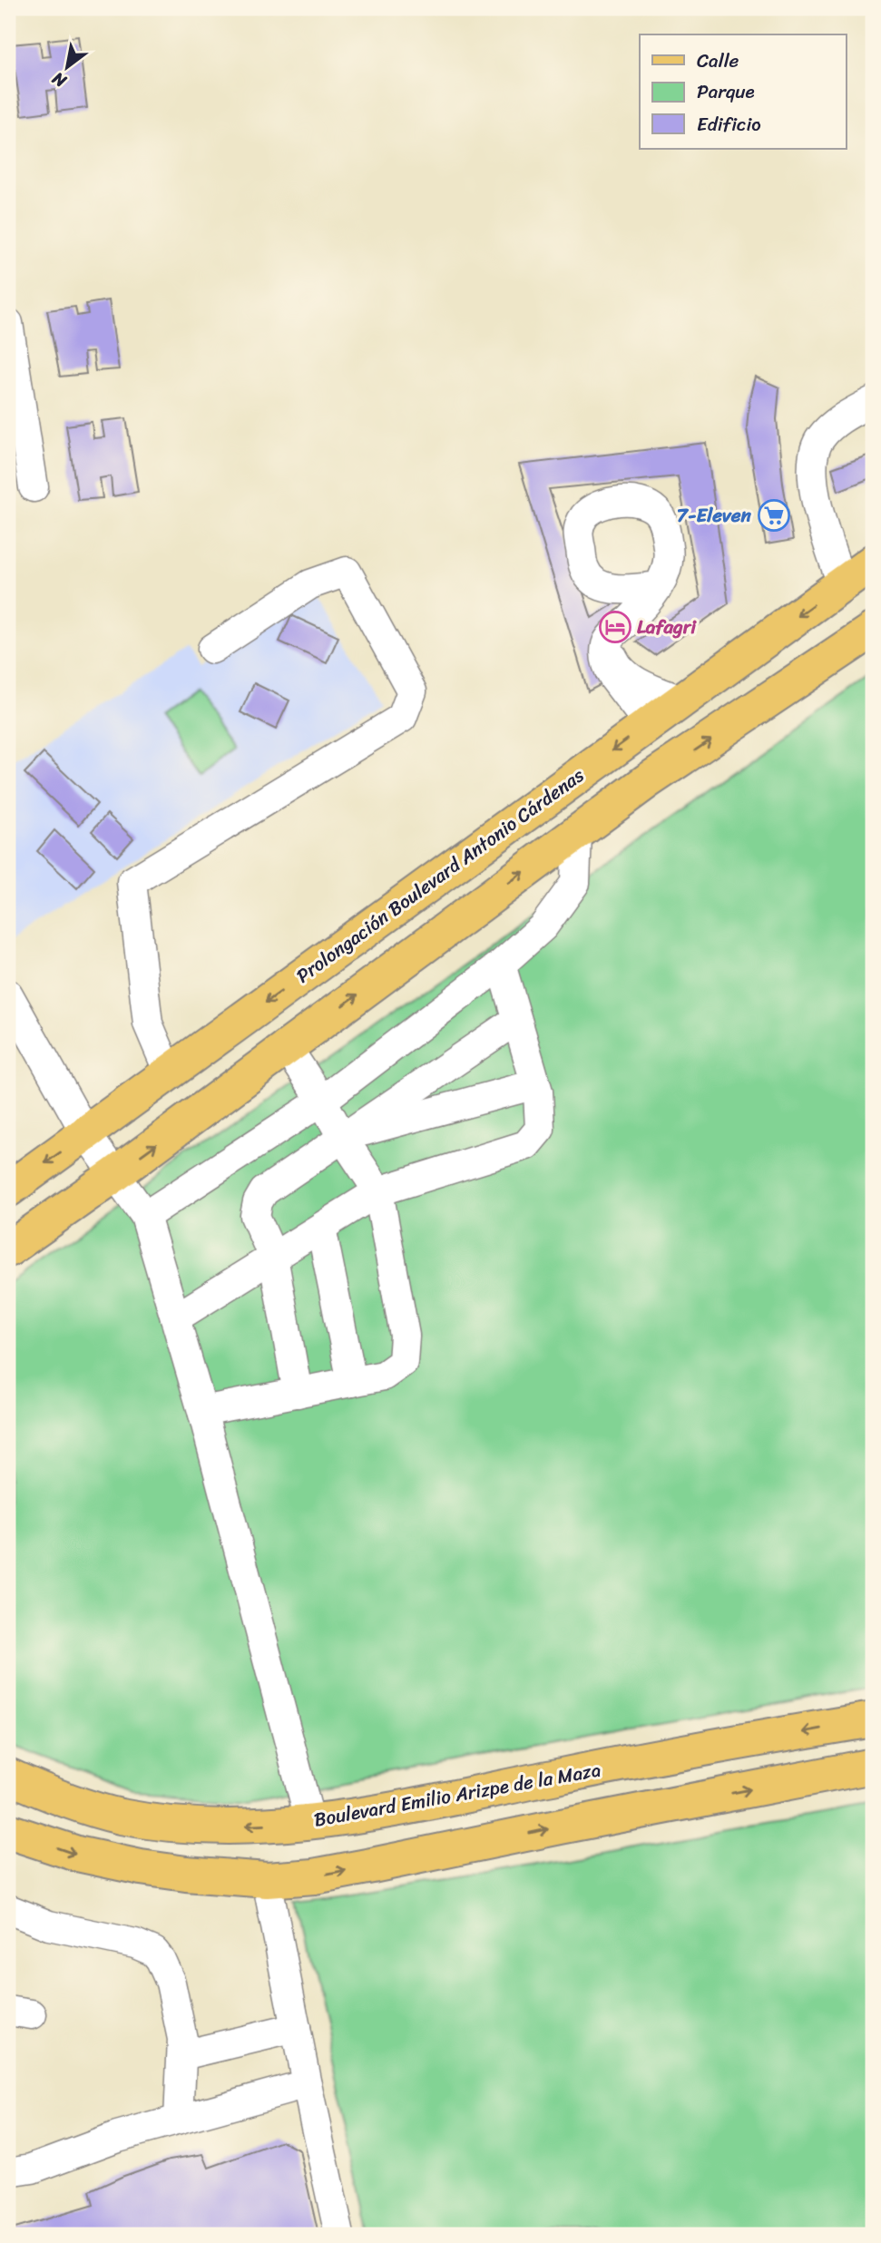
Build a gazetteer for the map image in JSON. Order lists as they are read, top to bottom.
{
  "streets": {
    "main road": ["Prolongación Boulevard Antonio Cárdenas", "Boulevard Emilio Arizpe de la Maza"]
  },
  "places": {
    "supermarket": ["7-Eleven"],
    "hotel": ["Lafagri"]
  },
  "legend": ["Calle", "Parque", "Edificio"],
  "north": "bottom left"
}
